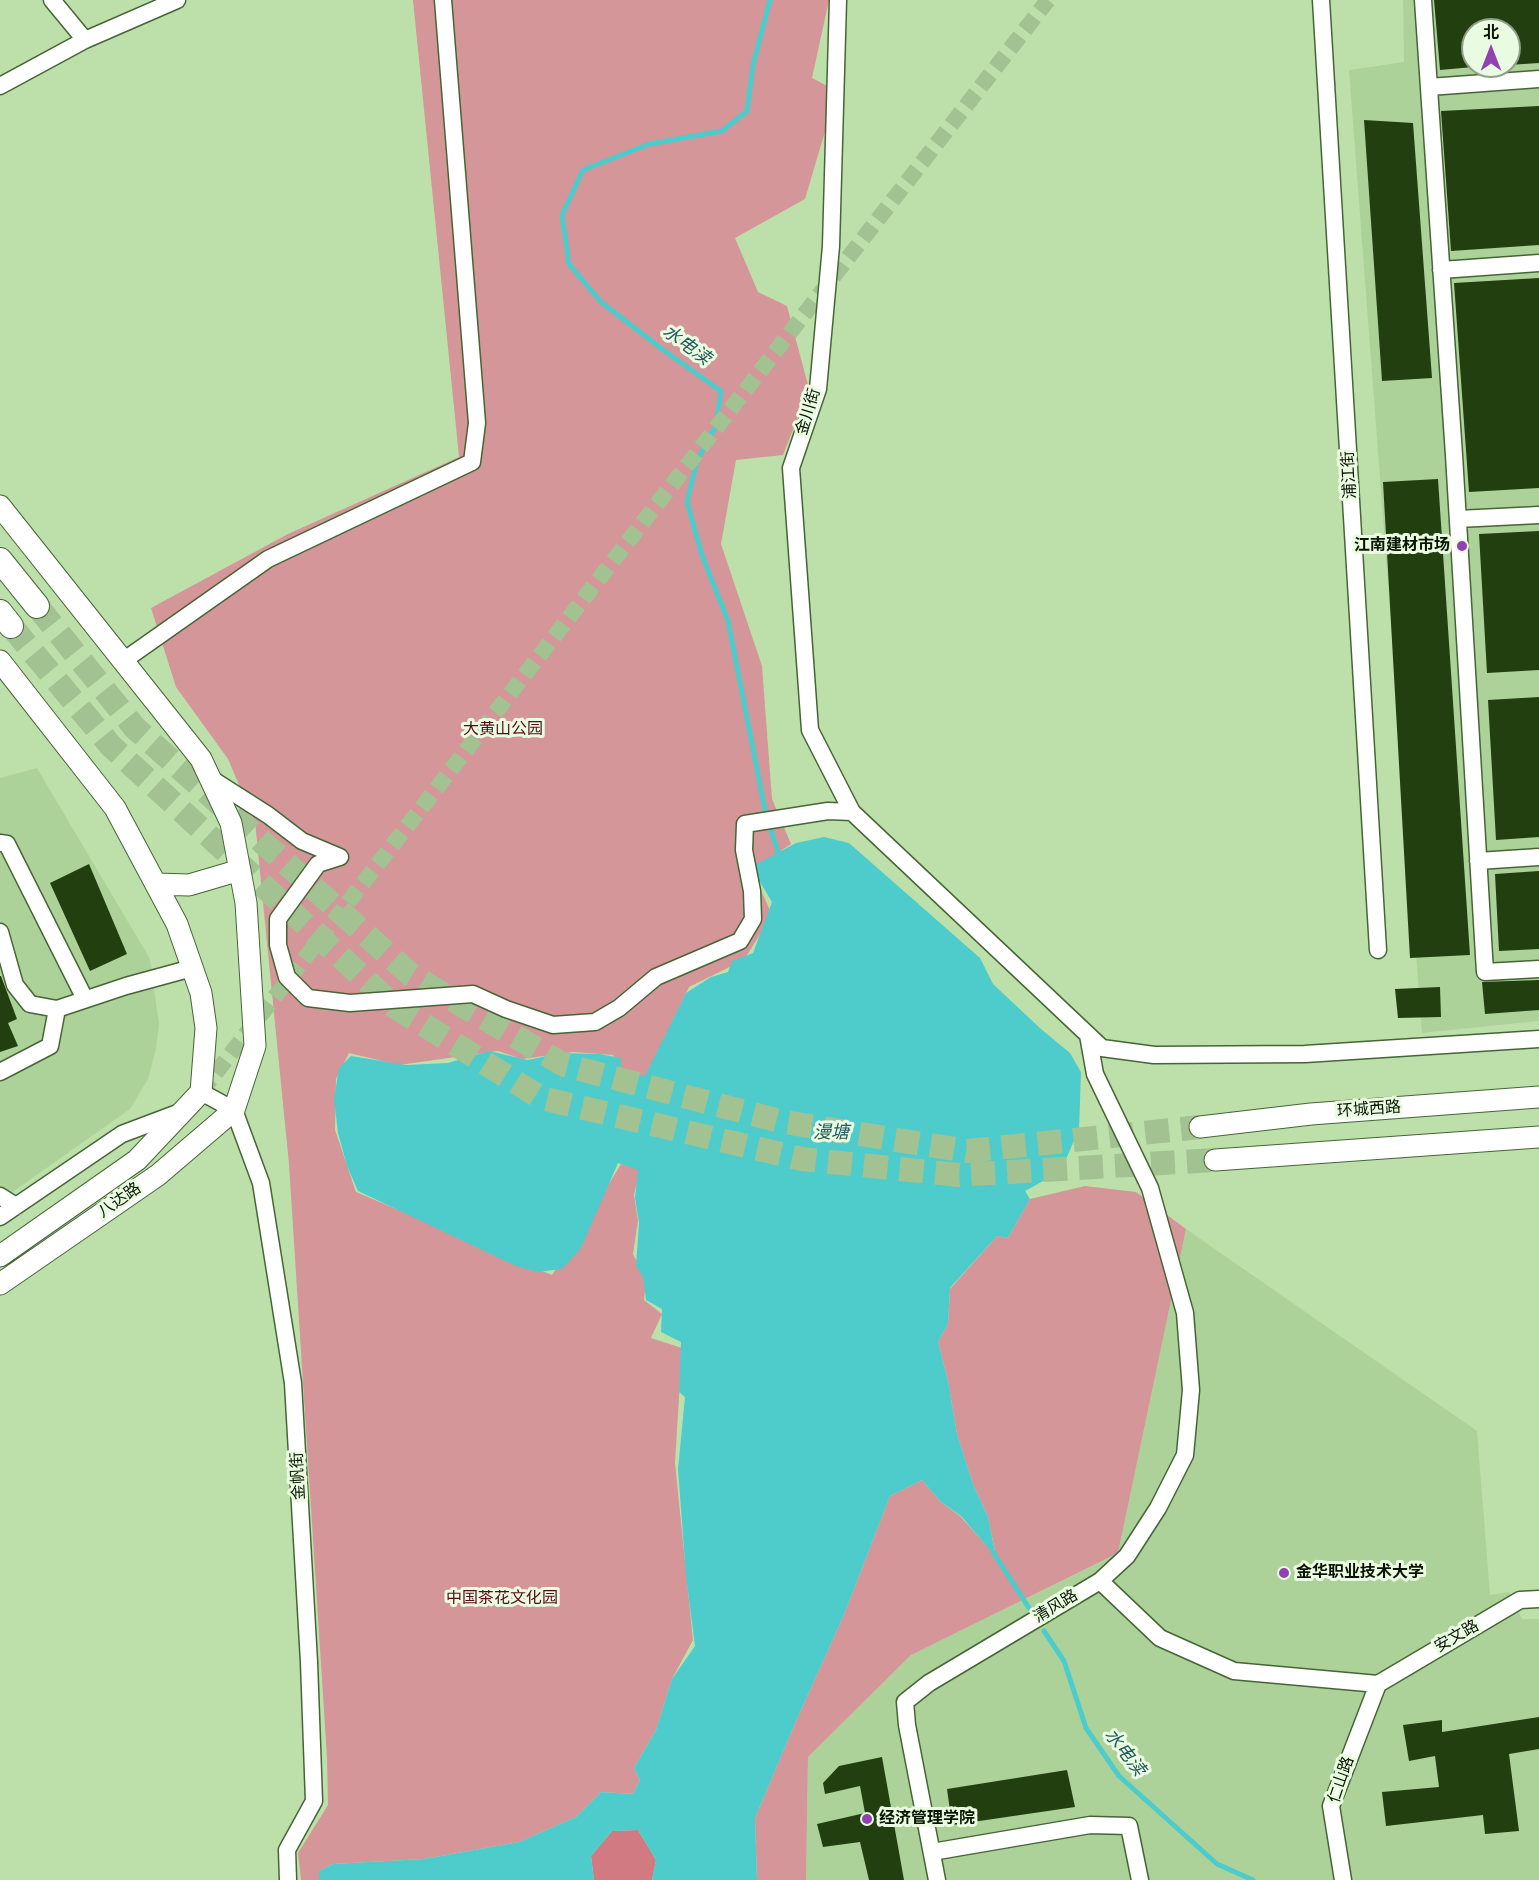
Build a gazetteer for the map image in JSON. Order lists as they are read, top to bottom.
{
  "streets": {
    "main road": ["环城西路", "八达路"],
    "street": [
      "金川街",
      "浦江街",
      "金帆街",
      "清风路",
      "安文路",
      "仁山路"
    ]
  },
  "crossings": [
    ["八达路", "金帆街"],
    ["安文路", "仁山路"]
  ],
  "water": ["水电渎", "漫塘"],
  "parks": ["大黄山公园", "中国茶花文化园"],
  "places": ["江南建材市场", "金华职业技术大学", "经济管理学院"],
  "north": "top"
}
